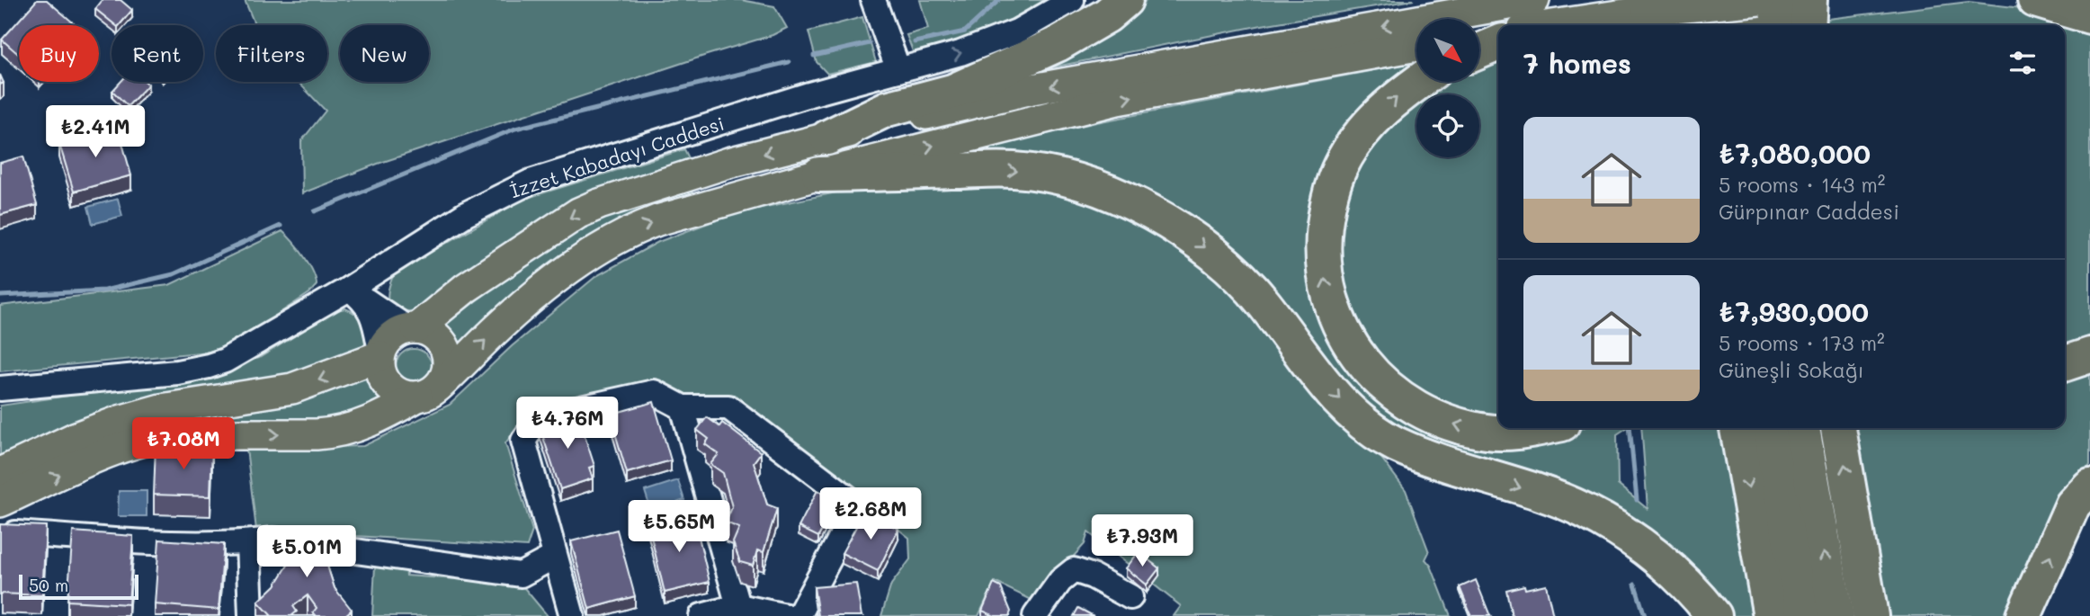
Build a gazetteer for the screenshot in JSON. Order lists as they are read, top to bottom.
{
  "streets": {
    "street": ["İzzet Kabadayı Caddesi"]
  },
  "scale_bar": "50 m",
  "north": "bottom right",
  "page": {
    "chip": [
      "Buy",
      "Rent",
      "Filters",
      "New"
    ],
    "heading": "7 homes",
    "list": [
      {
        "name": "₺7,080,000",
        "note": "5 rooms · 143 m² · Gürpınar Caddesi"
      },
      {
        "name": "₺7,930,000",
        "note": "5 rooms · 173 m² · Güneşli Sokağı"
      }
    ],
    "price": [
      "₺2.41M",
      "₺4.76M",
      "₺7.08M",
      "₺2.68M",
      "₺5.65M",
      "₺7.93M",
      "₺5.01M"
    ],
    "scale": "50 m"
  }
}
